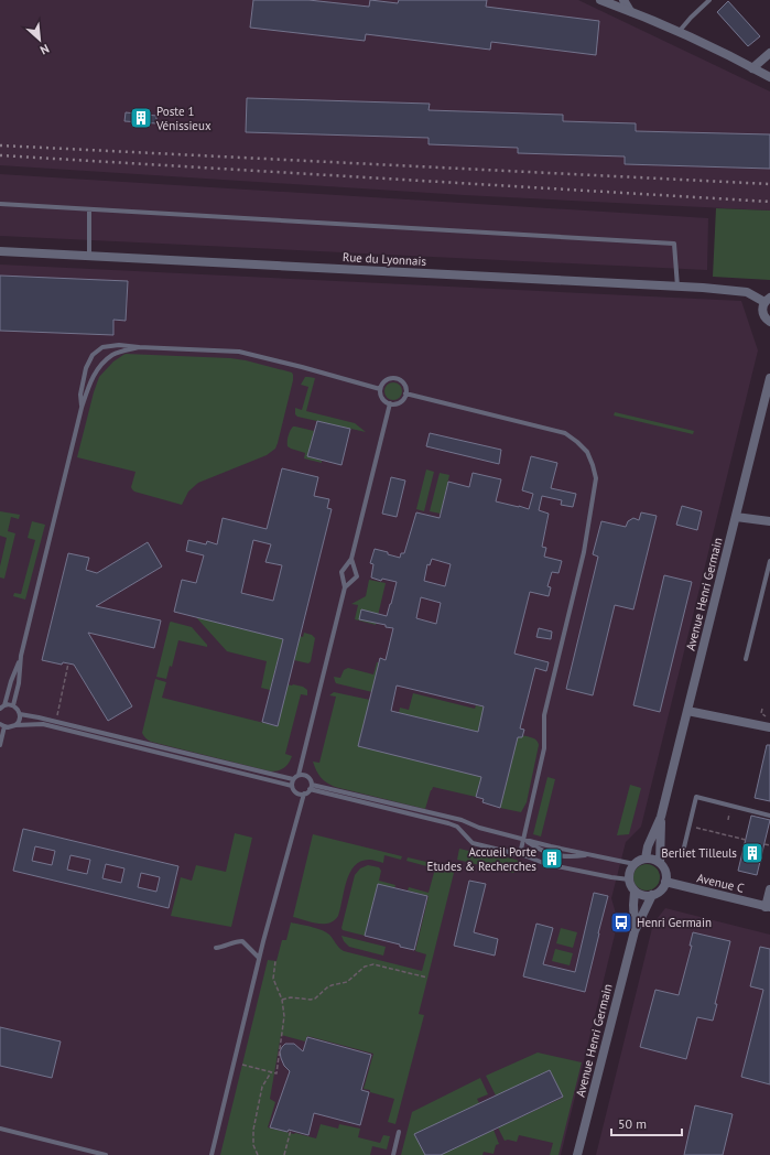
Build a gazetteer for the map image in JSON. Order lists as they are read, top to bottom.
{
  "streets": {
    "street": ["Rue du Lyonnais", "Avenue Henri Germain", "Avenue C"]
  },
  "crossings": [
    ["Avenue Henri Germain", "Avenue C"]
  ],
  "places": {
    "building": ["Poste 1 Vénissieux", "Berliet Tilleuls", "Accueil Porte Etudes & Recherches"],
    "bus stop": ["Henri Germain"]
  },
  "scale_bar": "50 m",
  "north": "bottom right"
}
